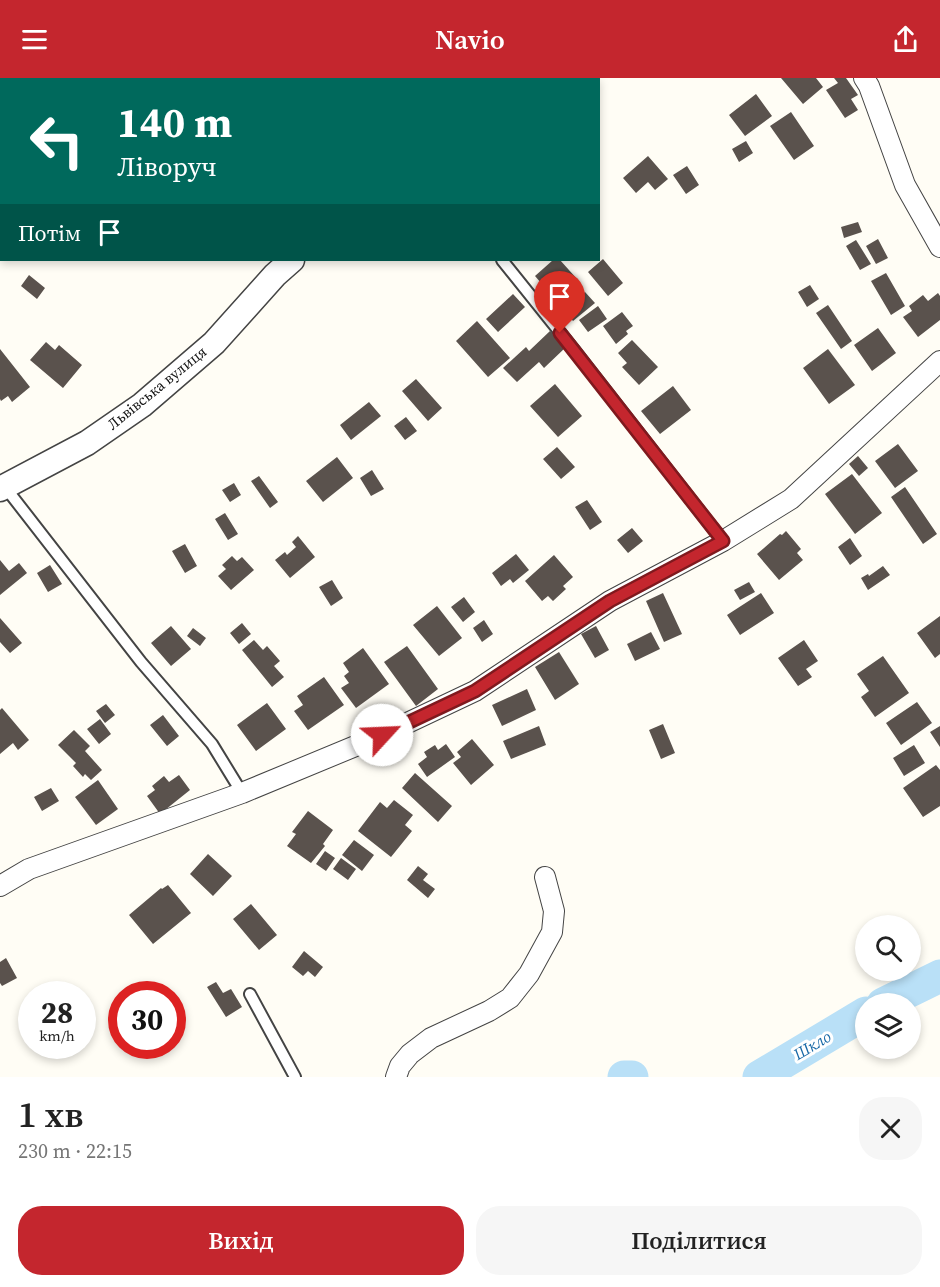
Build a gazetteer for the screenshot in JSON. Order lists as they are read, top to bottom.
{
  "streets": {
    "street": ["Львівська вулиця"]
  },
  "water": ["Шкло"],
  "page": {
    "header": "Navio",
    "turn": ["140 m", "Ліворуч"],
    "then": "Потім",
    "speed": "28 km/h",
    "limit": "30",
    "heading": ["1 хв", "230 m · 22:15"],
    "buttons": ["Вихід", "Поділитися"]
  }
}
